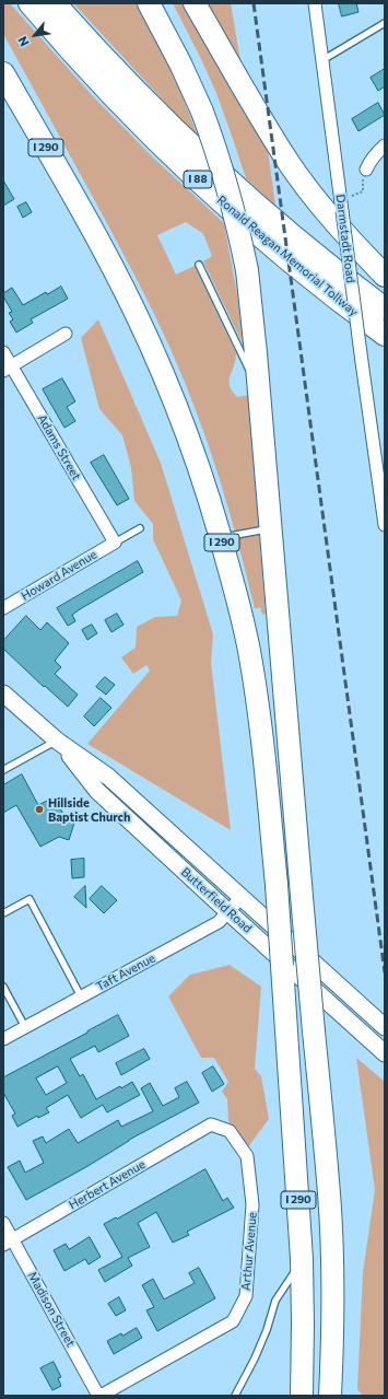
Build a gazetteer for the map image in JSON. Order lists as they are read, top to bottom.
{
  "streets": {
    "highway": ["I 290", "I 88", "Ronald Reagan Memorial Tollway"],
    "main road": ["Butterfield Road"],
    "street": [
      "Darmstadt Road",
      "Adams Street",
      "Howard Avenue",
      "Taft Avenue",
      "Herbert Avenue",
      "Arthur Avenue",
      "Madison Street"
    ]
  },
  "crossings": [
    ["Adams Street", "Howard Avenue"],
    ["Butterfield Road", "Taft Avenue"],
    ["Herbert Avenue", "Arthur Avenue"],
    ["Herbert Avenue", "Madison Street"],
    ["Arthur Avenue", "Madison Street"]
  ],
  "places": ["Hillside Baptist Church"],
  "north": "bottom left"
}
